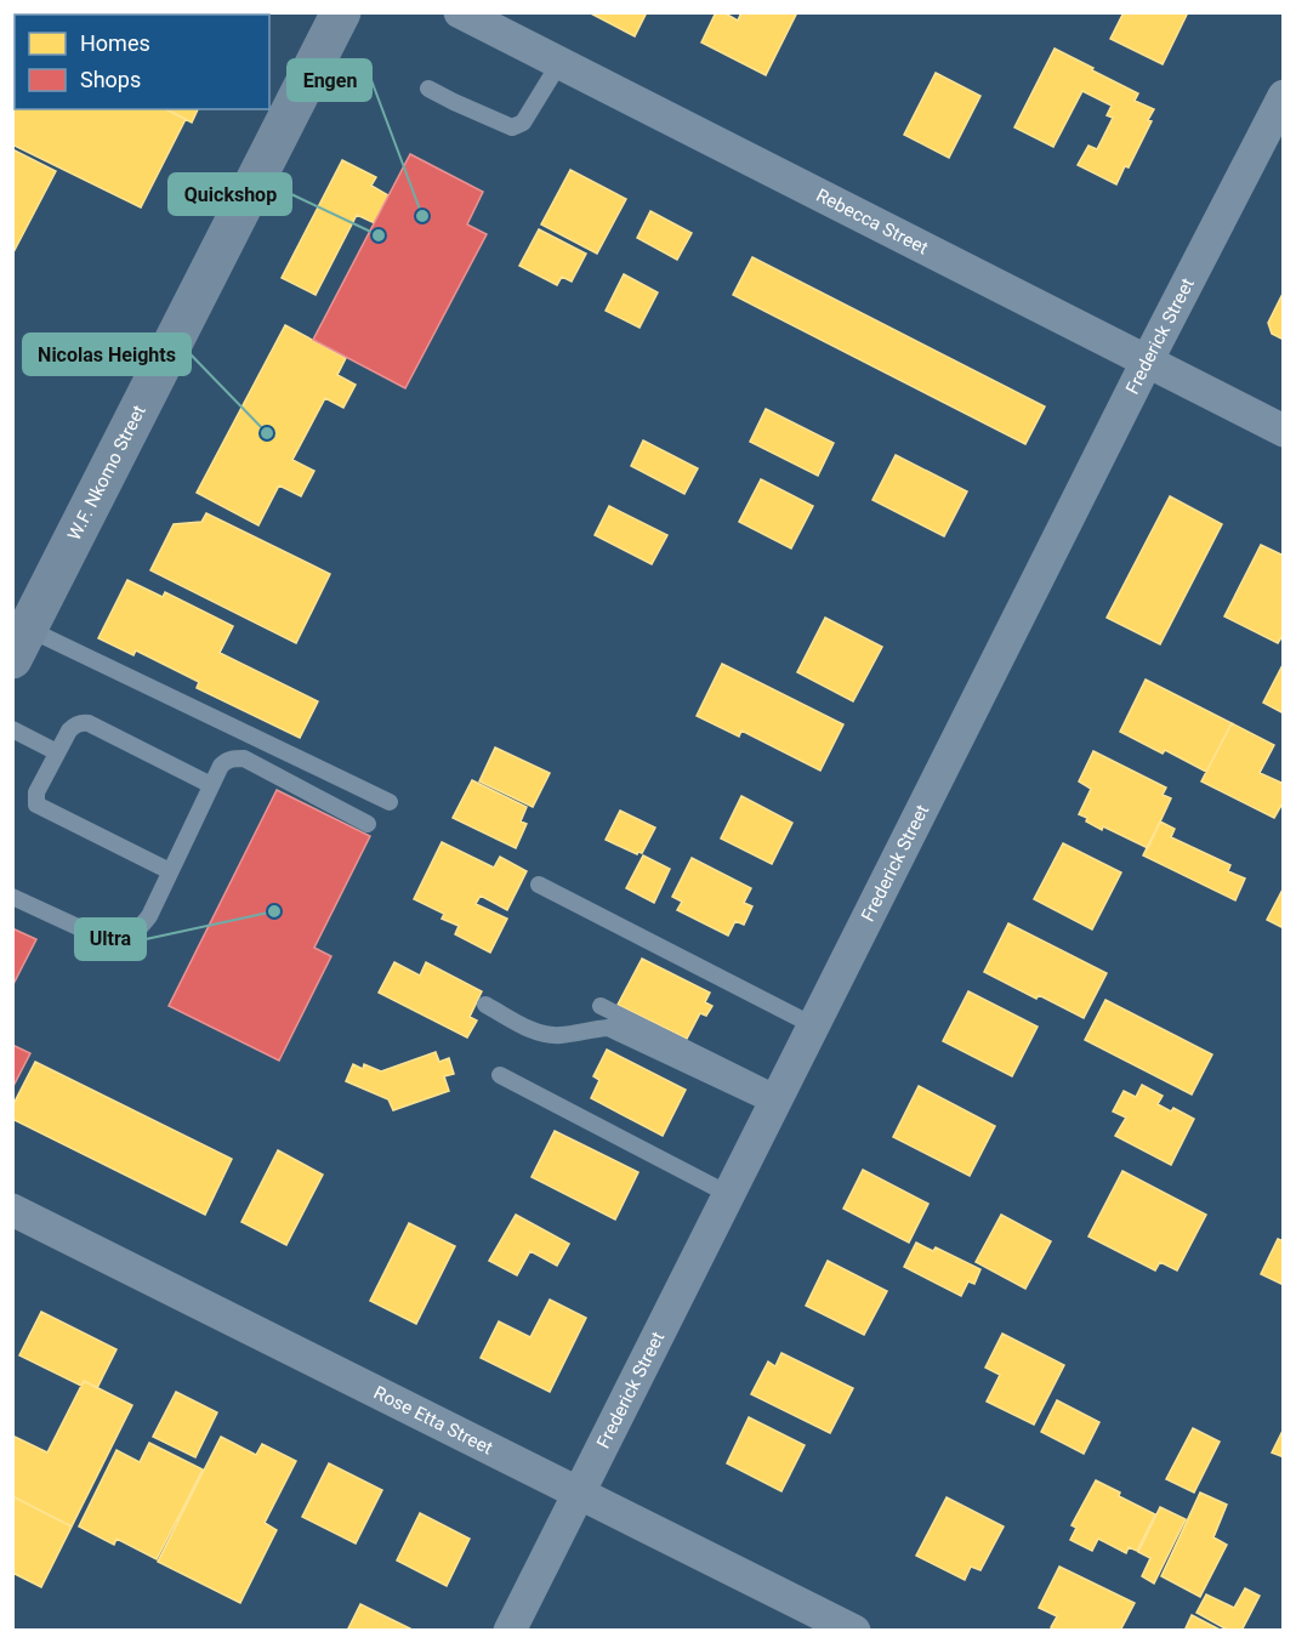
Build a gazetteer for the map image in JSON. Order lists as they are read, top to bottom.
{
  "streets": {
    "main road": ["W.F. Nkomo Street"],
    "street": ["Rebecca Street", "Frederick Street", "Rose Etta Street"]
  },
  "crossings": [
    ["Rebecca Street", "Frederick Street"],
    ["Frederick Street", "Rose Etta Street"]
  ],
  "places": [
    "Engen",
    "Quickshop",
    "Nicolas Heights",
    "Ultra"
  ],
  "legend": ["Homes", "Shops"]
}
